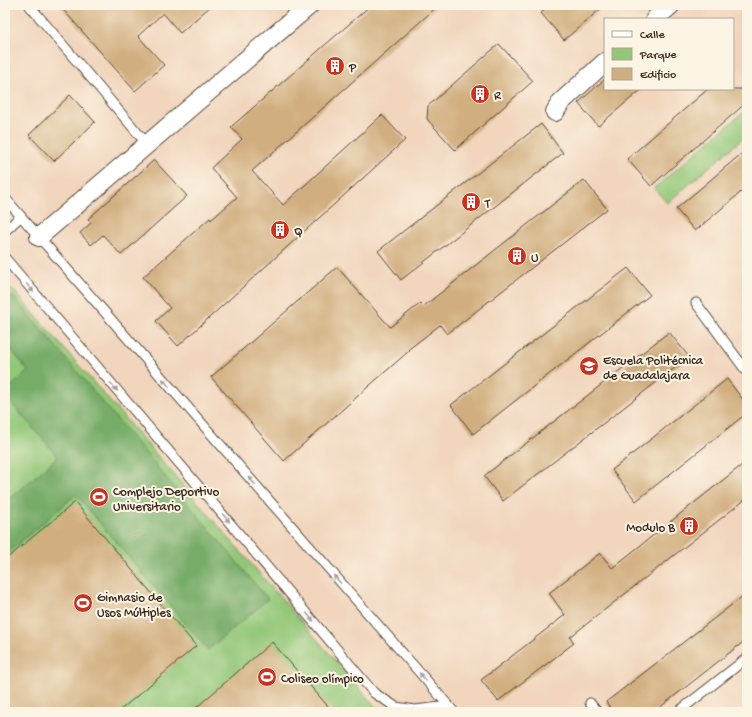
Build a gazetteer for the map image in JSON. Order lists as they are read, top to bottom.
{
  "places": {
    "building": [
      "P",
      "R",
      "T",
      "Q",
      "U",
      "Modulo B"
    ],
    "school or university": ["Escuela Politécnica de Guadalajara"],
    "sports": ["Complejo Deportivo Universitario", "Gimnasio de Usos Múltiples", "Coliseo olímpico"]
  },
  "legend": ["Calle", "Parque", "Edificio"]
}
